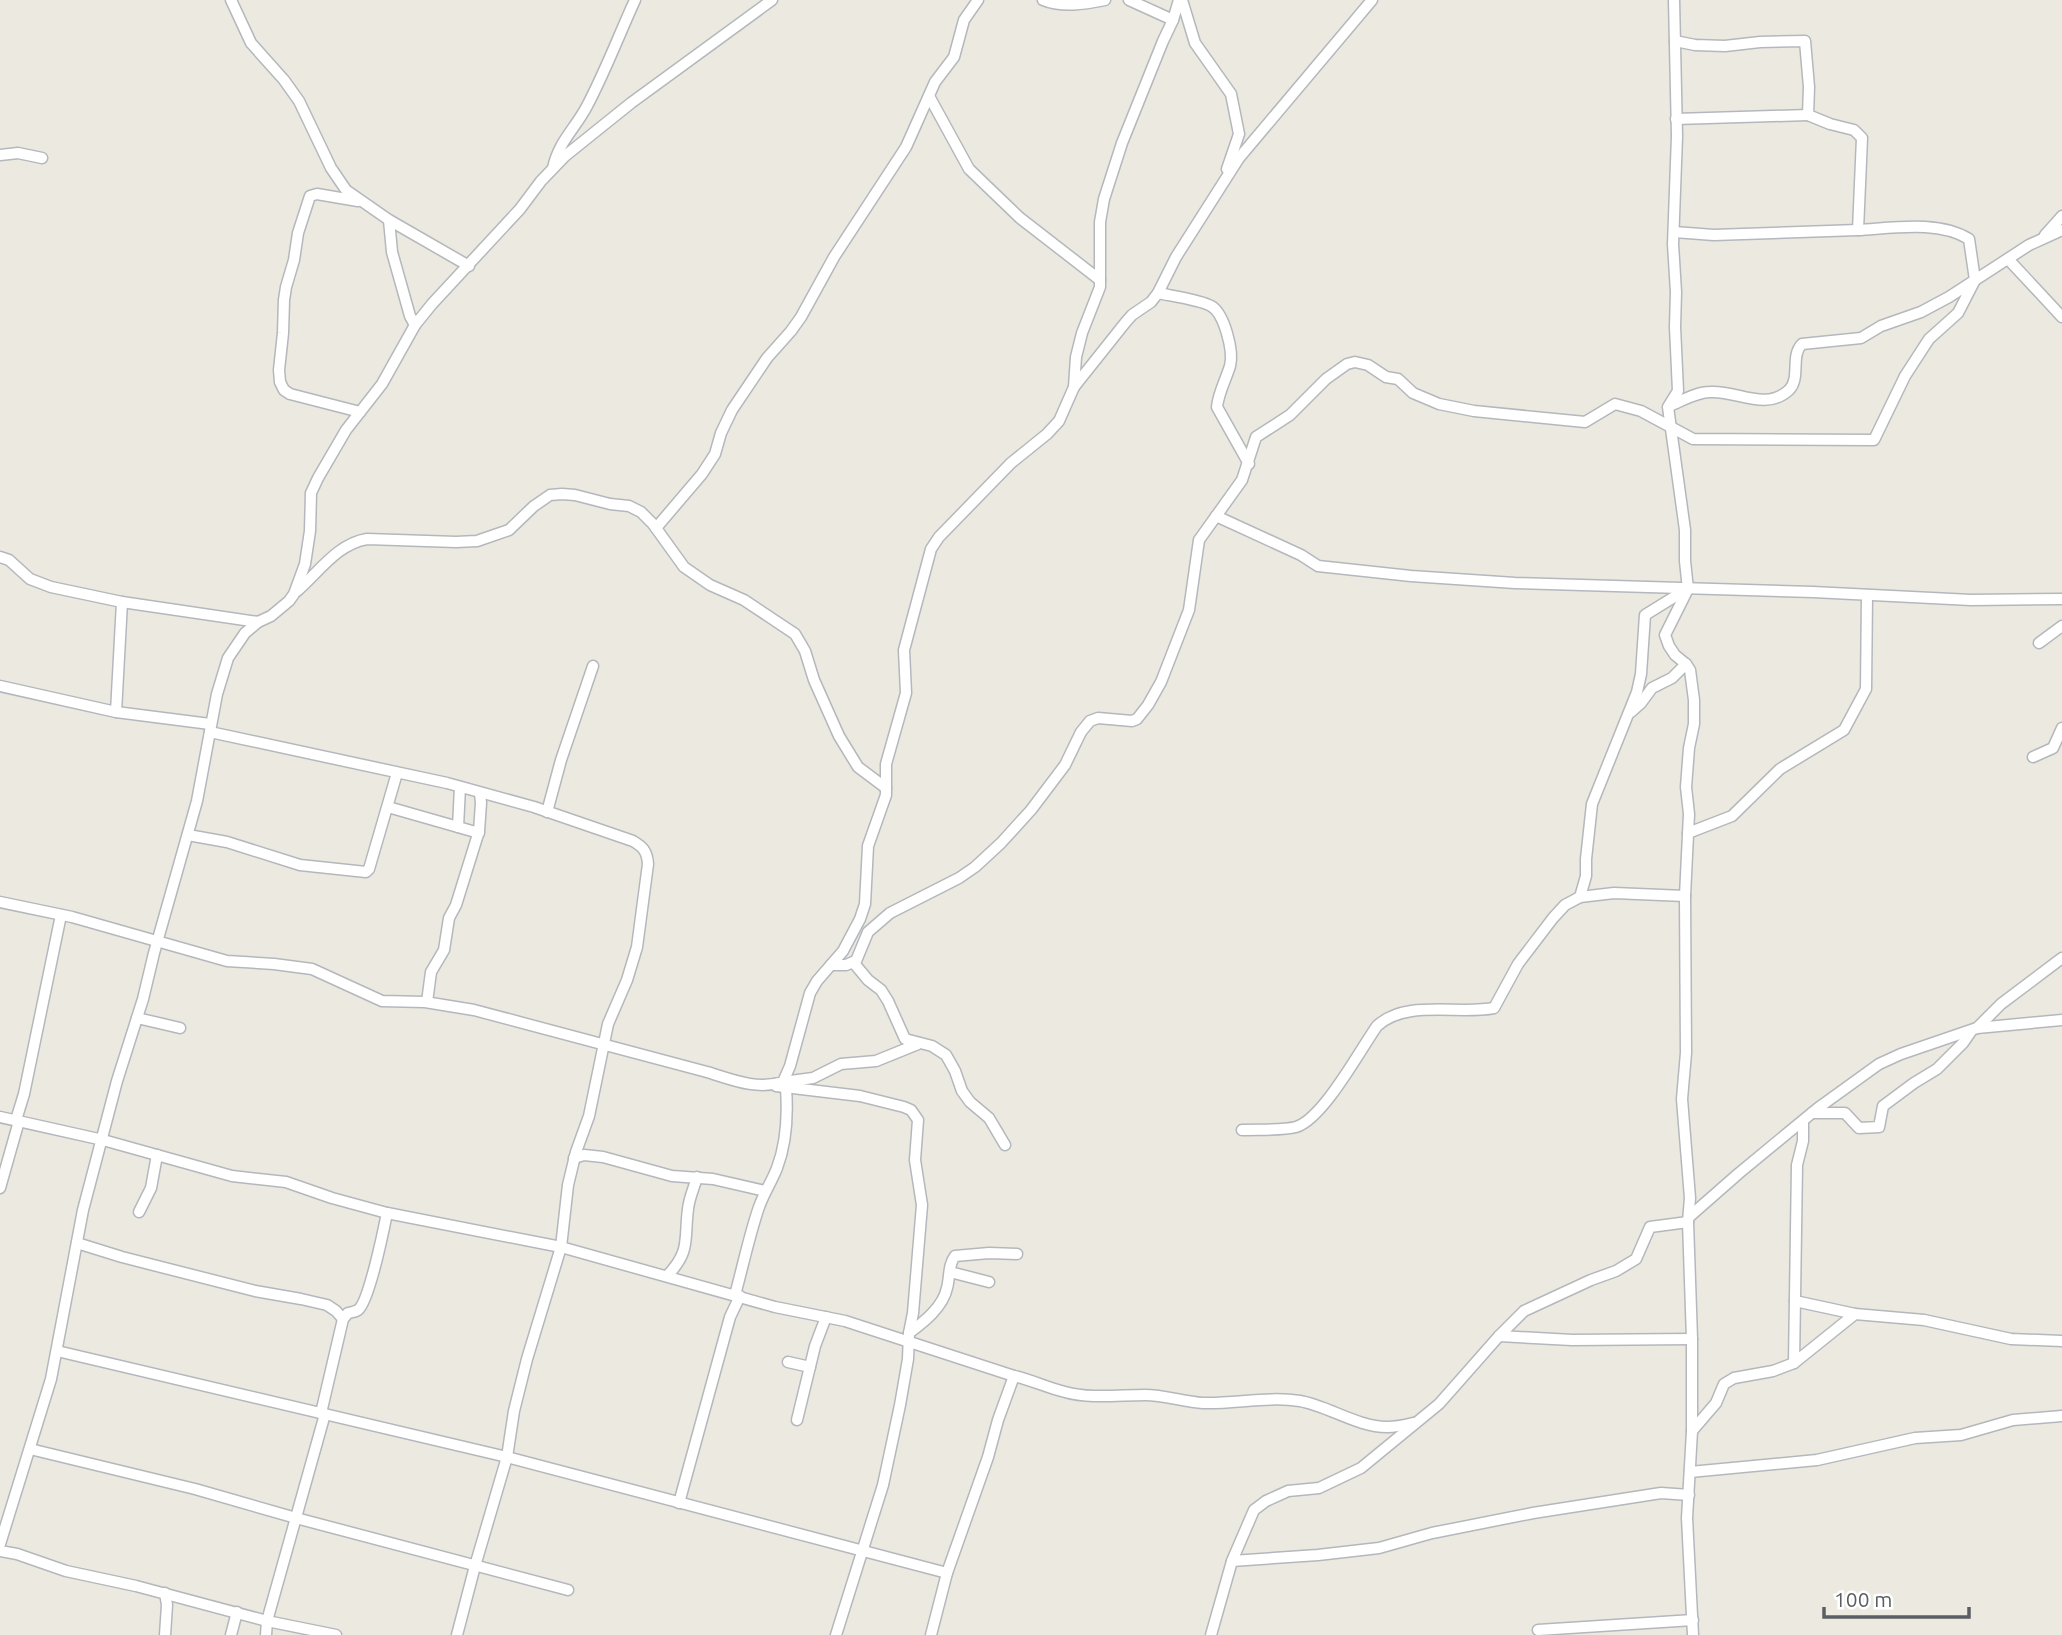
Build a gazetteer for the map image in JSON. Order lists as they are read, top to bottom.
{
  "scale_bar": "100 m"
}
